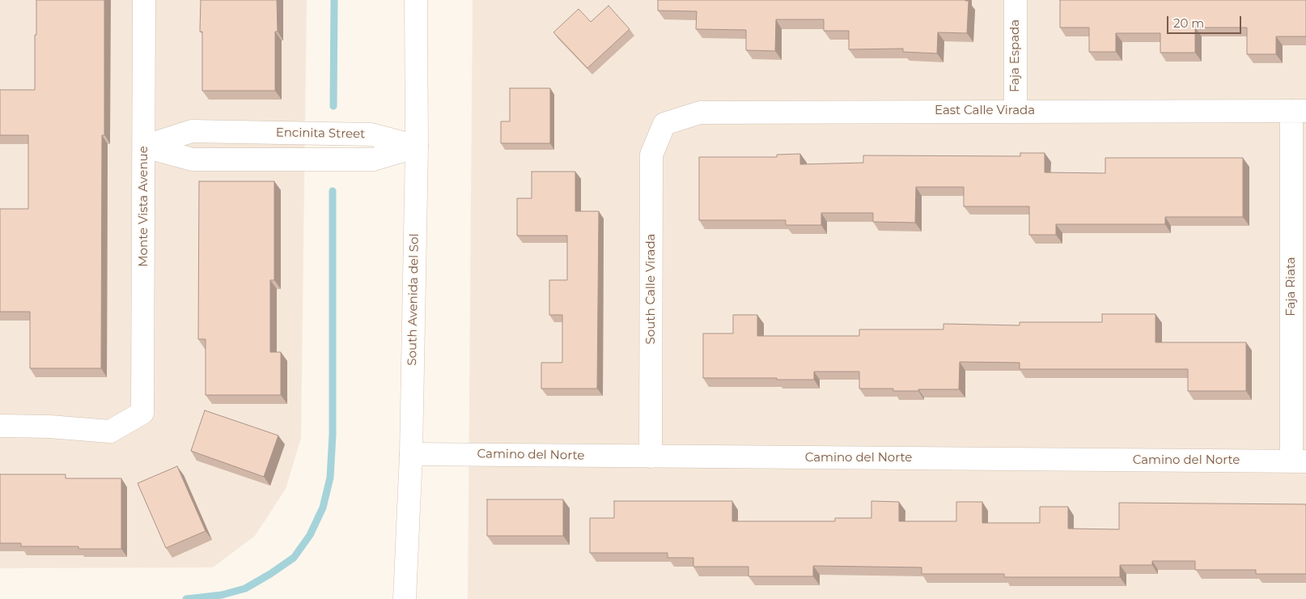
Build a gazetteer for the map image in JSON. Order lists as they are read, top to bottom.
{
  "streets": {
    "street": [
      "Faja Espada",
      "East Calle Virada",
      "Encinita Street",
      "Monte Vista Avenue",
      "Faja Riata",
      "South Calle Virada",
      "South Avenida del Sol",
      "Camino del Norte"
    ]
  },
  "crossings": [
    ["Faja Espada", "East Calle Virada"],
    ["East Calle Virada", "Faja Riata"],
    ["East Calle Virada", "South Calle Virada"],
    ["Encinita Street", "Monte Vista Avenue"],
    ["Encinita Street", "South Avenida del Sol"],
    ["Faja Riata", "Camino del Norte"],
    ["South Calle Virada", "Camino del Norte"],
    ["South Avenida del Sol", "Camino del Norte"]
  ],
  "scale_bar": "20 m"
}
